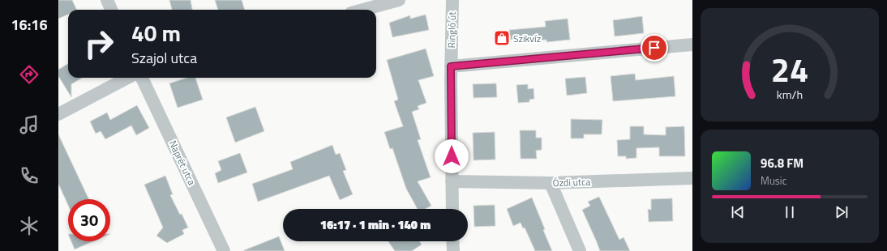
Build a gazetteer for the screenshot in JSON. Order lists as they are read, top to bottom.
{
  "streets": {
    "street": ["Ringló út", "Naprét utca", "Ózdi utca"]
  },
  "crossings": [
    ["Ringló út", "Ózdi utca"]
  ],
  "places": {
    "shop": ["Szikvíz"]
  },
  "page": {
    "tabs": "16:16",
    "turn": ["40 m", "Szajol utca"],
    "song": ["96.8 FM", "Music"],
    "limit": "30",
    "trip": "16:17 · 1 min · 140 m",
    "gauge": ["24", "km/h"]
  }
}
